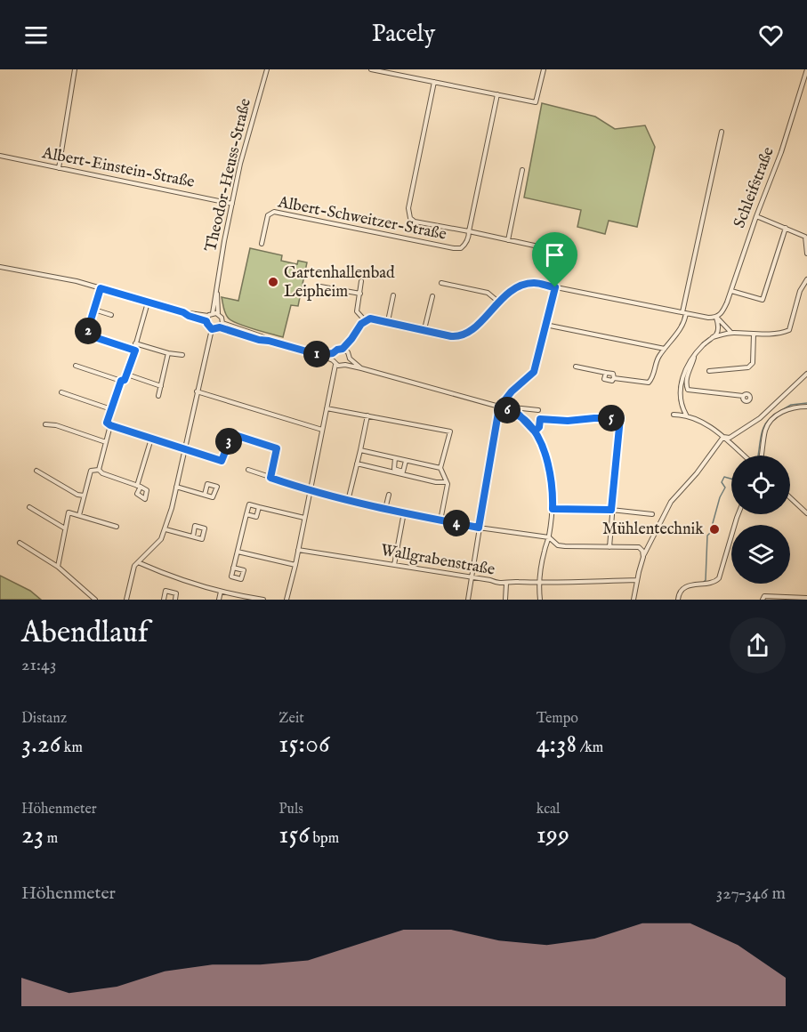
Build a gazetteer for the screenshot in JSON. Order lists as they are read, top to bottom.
{
  "streets": {
    "street": [
      "Albert-Einstein-Straße",
      "Theodor-Heuss-Straße",
      "Schleifstraße",
      "Albert-Schweitzer-Straße",
      "Wallgrabenstraße"
    ]
  },
  "crossings": [
    ["Albert-Einstein-Straße", "Theodor-Heuss-Straße"]
  ],
  "places": ["Gartenhallenbad Leipheim", "Mühlentechnik"],
  "page": {
    "header": "Pacely",
    "pins": [
      "2",
      "1",
      "6",
      "5",
      "3",
      "4"
    ],
    "heading": ["Abendlauf", "21:43"],
    "stats": [
      ["Distanz", "3.26 km"],
      ["Zeit", "15:06"],
      ["Tempo", "4:38 /km"],
      ["Höhenmeter", "23 m"],
      ["Puls", "156 bpm"],
      ["kcal", "199"]
    ],
    "chart": ["Höhenmeter", "327–346 m"]
  }
}
